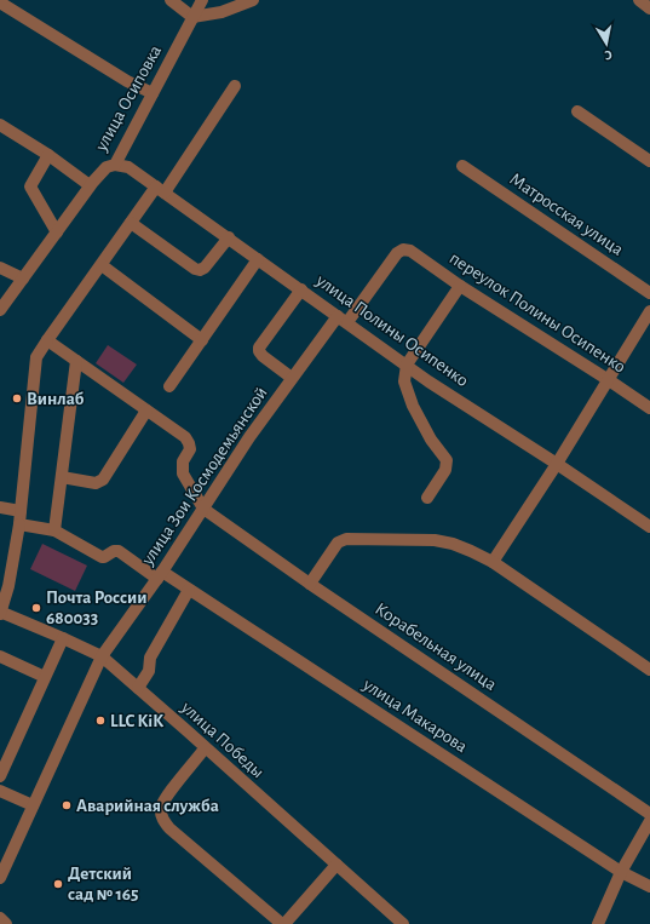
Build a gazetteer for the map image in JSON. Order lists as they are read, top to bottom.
{
  "streets": {
    "street": [
      "улица Осиповка",
      "Матросская улица",
      "переулок Полины Осипенко",
      "улица Полины Осипенко",
      "улица Зои Космодемьянской",
      "Корабельная улица",
      "улица Макарова",
      "улица Победы"
    ]
  },
  "crossings": [
    ["улица Осиповка", "улица Полины Осипенко"],
    ["переулок Полины Осипенко", "улица Зои Космодемьянской"],
    ["улица Полины Осипенко", "улица Зои Космодемьянской"],
    ["улица Зои Космодемьянской", "Корабельная улица"],
    ["улица Зои Космодемьянской", "улица Макарова"],
    ["улица Зои Космодемьянской", "улица Победы"]
  ],
  "places": [
    "Винлаб",
    "Почта России 680033",
    "LLC KiK",
    "Аварийная служба",
    "Детский сад № 165"
  ],
  "north": "bottom"
}
